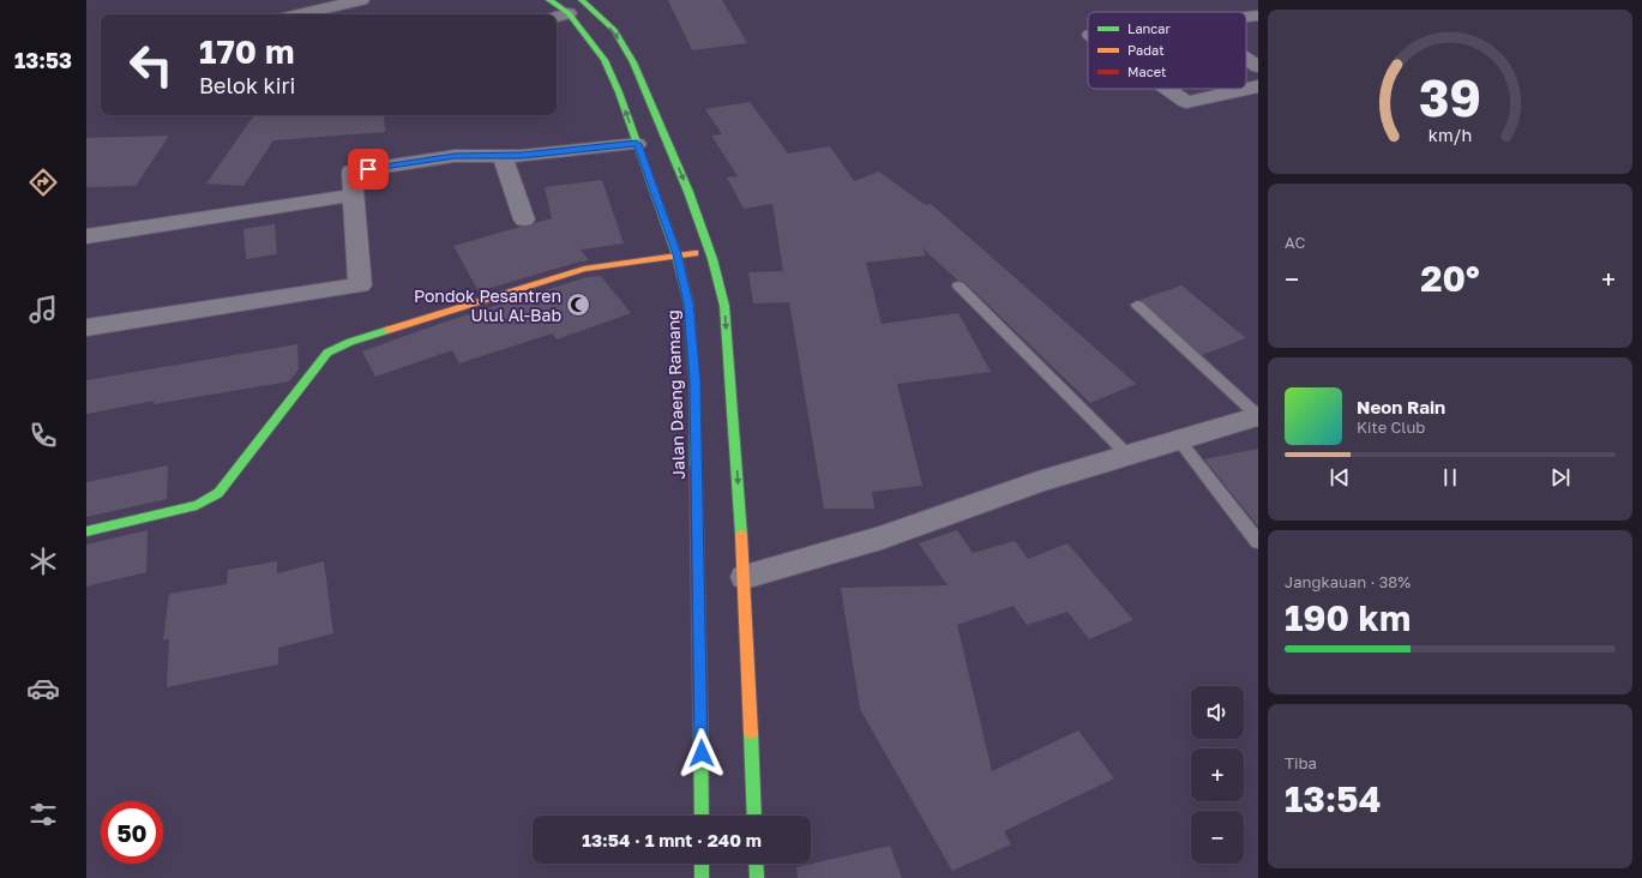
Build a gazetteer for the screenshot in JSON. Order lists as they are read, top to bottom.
{
  "streets": {
    "main road": ["Jalan Daeng Ramang"]
  },
  "places": {
    "mosque": ["Pondok Pesantren Ulul Al-Bab"]
  },
  "legend": ["Lancar", "Padat", "Macet"],
  "page": {
    "tabs": "13:53",
    "turn": ["170 m", "Belok kiri"],
    "tile": [
      "AC",
      ["Jangkauan · 38%", "190 km"],
      ["Tiba", "13:54"]
    ],
    "heat": ["−", "20°", "+"],
    "song": ["Neon Rain", "Kite Club"],
    "map_buttons": ["+", "−"],
    "limit": "50",
    "trip": "13:54 · 1 mnt · 240 m",
    "gauge": ["39", "km/h"]
  }
}
